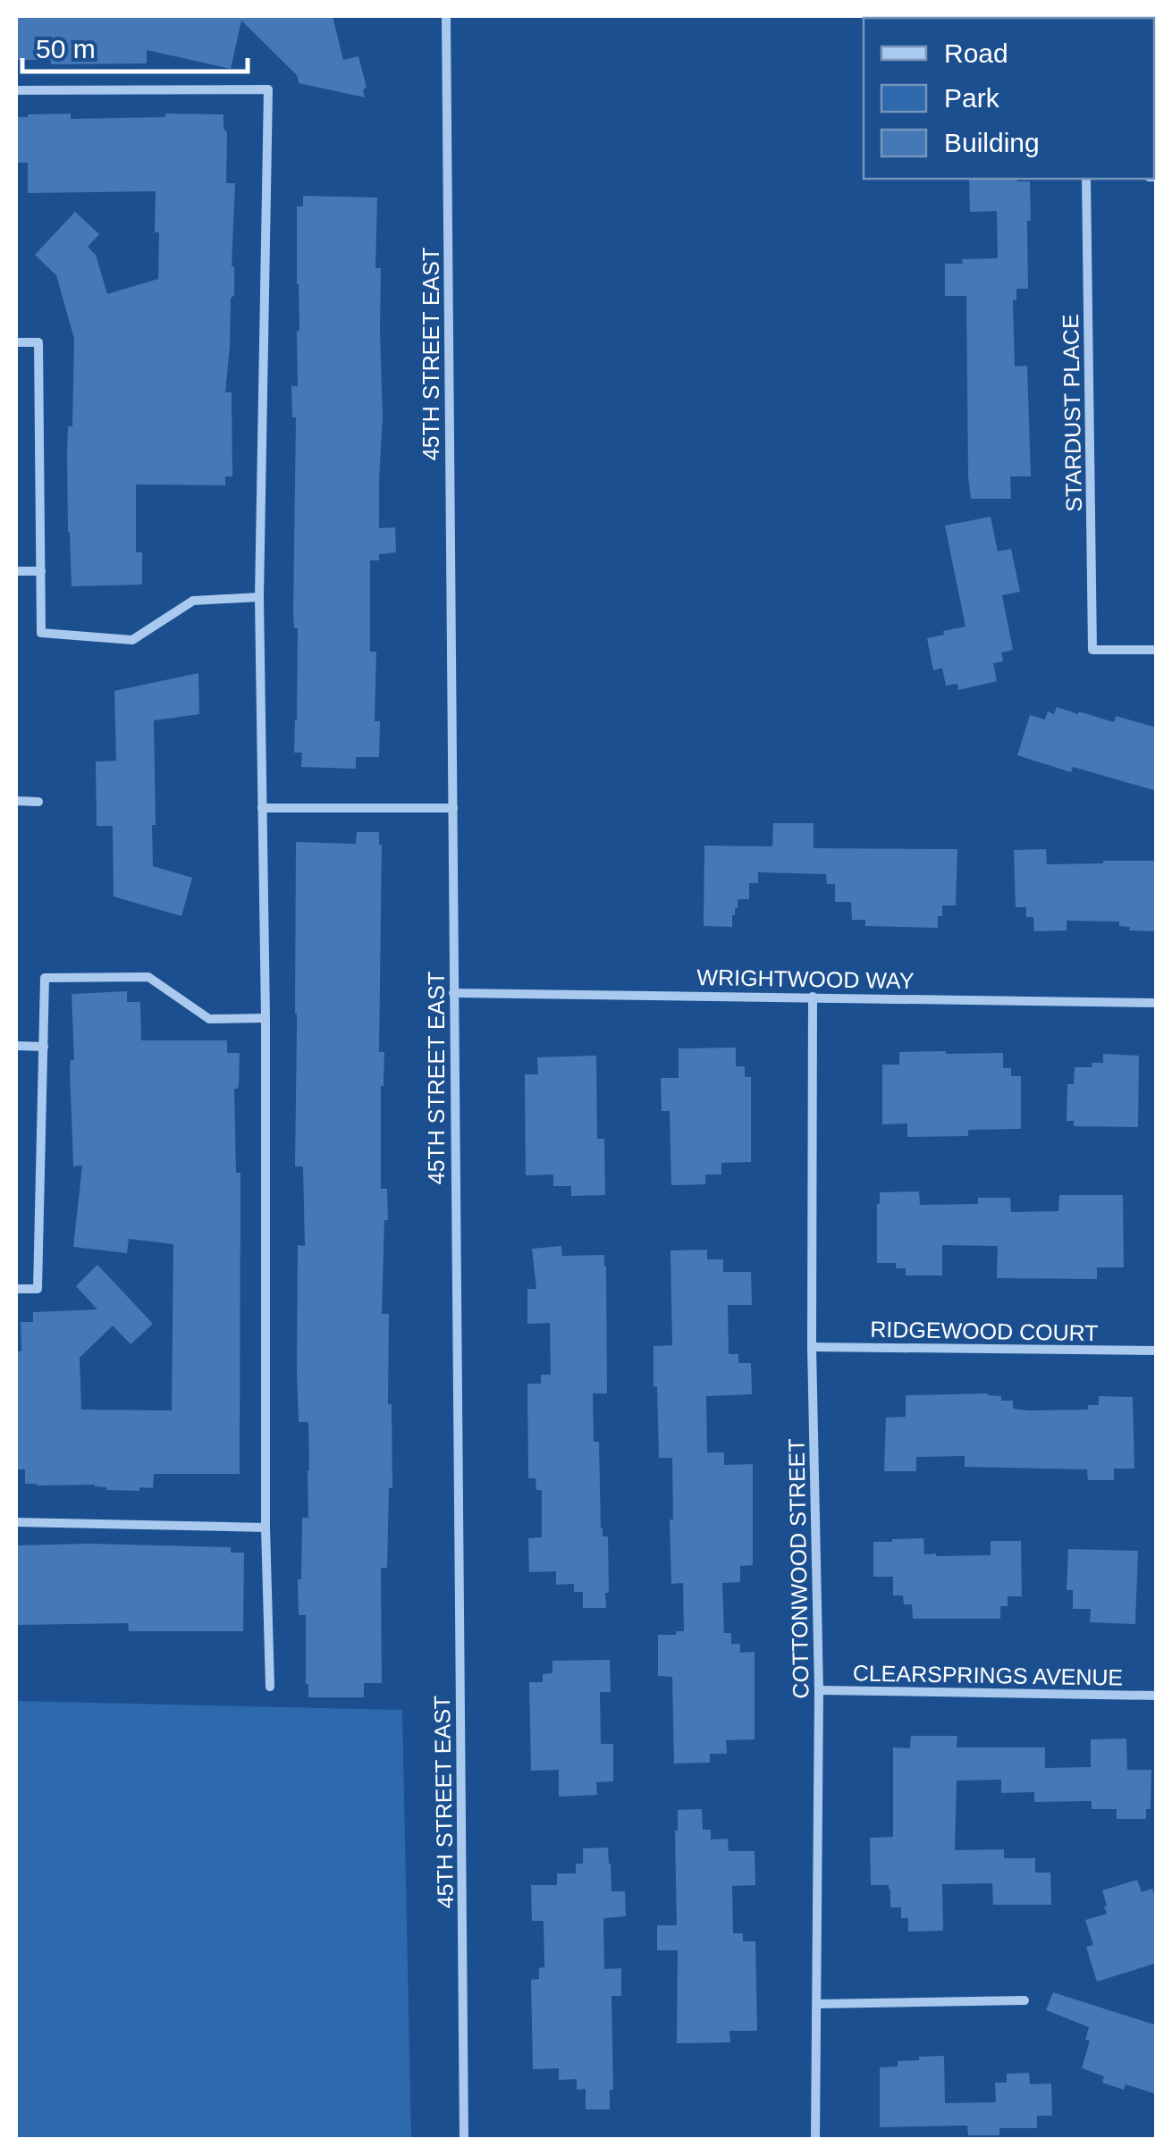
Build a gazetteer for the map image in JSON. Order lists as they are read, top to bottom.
{
  "streets": {
    "street": [
      "45TH STREET EAST",
      "STARDUST PLACE",
      "WRIGHTWOOD WAY",
      "RIDGEWOOD COURT",
      "COTTONWOOD STREET",
      "CLEARSPRINGS AVENUE"
    ]
  },
  "crossings": [
    ["45TH STREET EAST", "WRIGHTWOOD WAY"],
    ["WRIGHTWOOD WAY", "COTTONWOOD STREET"],
    ["RIDGEWOOD COURT", "COTTONWOOD STREET"],
    ["COTTONWOOD STREET", "CLEARSPRINGS AVENUE"]
  ],
  "legend": ["Road", "Park", "Building"],
  "scale_bar": "50 m"
}
